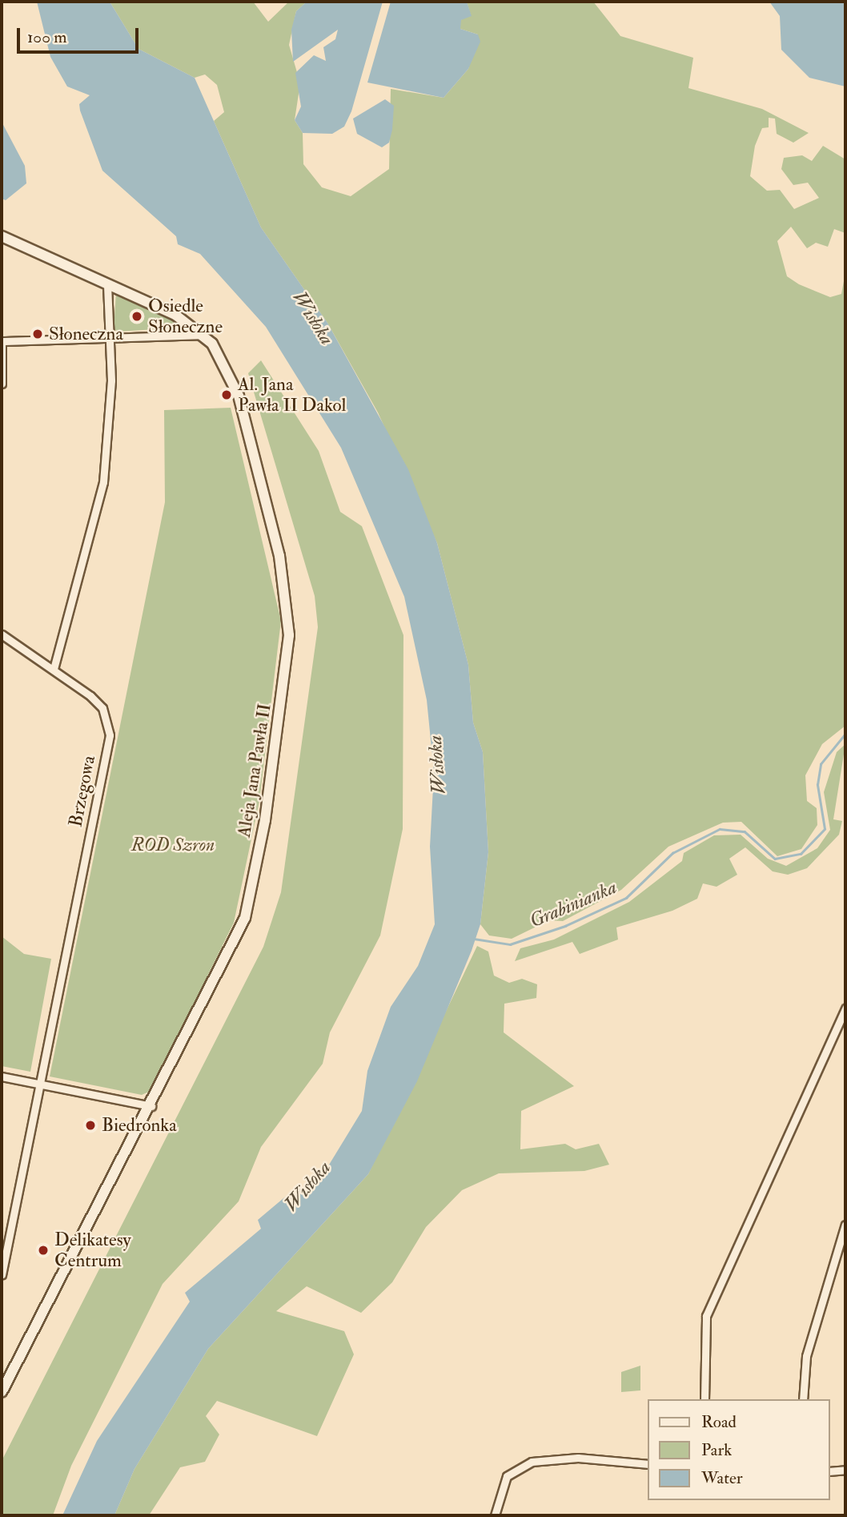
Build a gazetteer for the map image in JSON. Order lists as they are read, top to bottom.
{
  "streets": {
    "street": ["Aleja Jana Pawła II", "Brzegowa"]
  },
  "water": ["Wisłoka", "Grabinianka"],
  "parks": ["ROD Szron"],
  "places": [
    "Osiedle Słoneczne",
    "Słoneczna",
    "Al. Jana Pawła II Dakol",
    "Biedronka",
    "Delikatesy Centrum"
  ],
  "legend": ["Road", "Park", "Water"],
  "scale_bar": "100 m"
}
